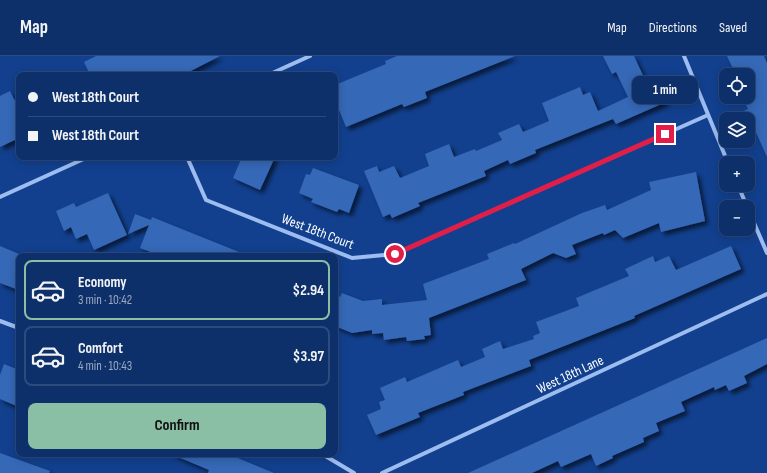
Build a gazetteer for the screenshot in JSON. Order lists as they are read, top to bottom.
{
  "streets": {
    "street": ["West 18th Court", "West 18th Lane"]
  },
  "page": {
    "header": "Map",
    "nav": ["Map", "Directions", "Saved"],
    "map_buttons": ["+", "−"],
    "banner": ["West 18th Court", "West 18th Court"],
    "bubble": "1 min",
    "list": [
      {
        "name": "Economy",
        "note": "3 min · 10:42",
        "value": "$2.94"
      },
      {
        "name": "Comfort",
        "note": "4 min · 10:43",
        "value": "$3.97"
      }
    ],
    "buttons": "Confirm"
  }
}
